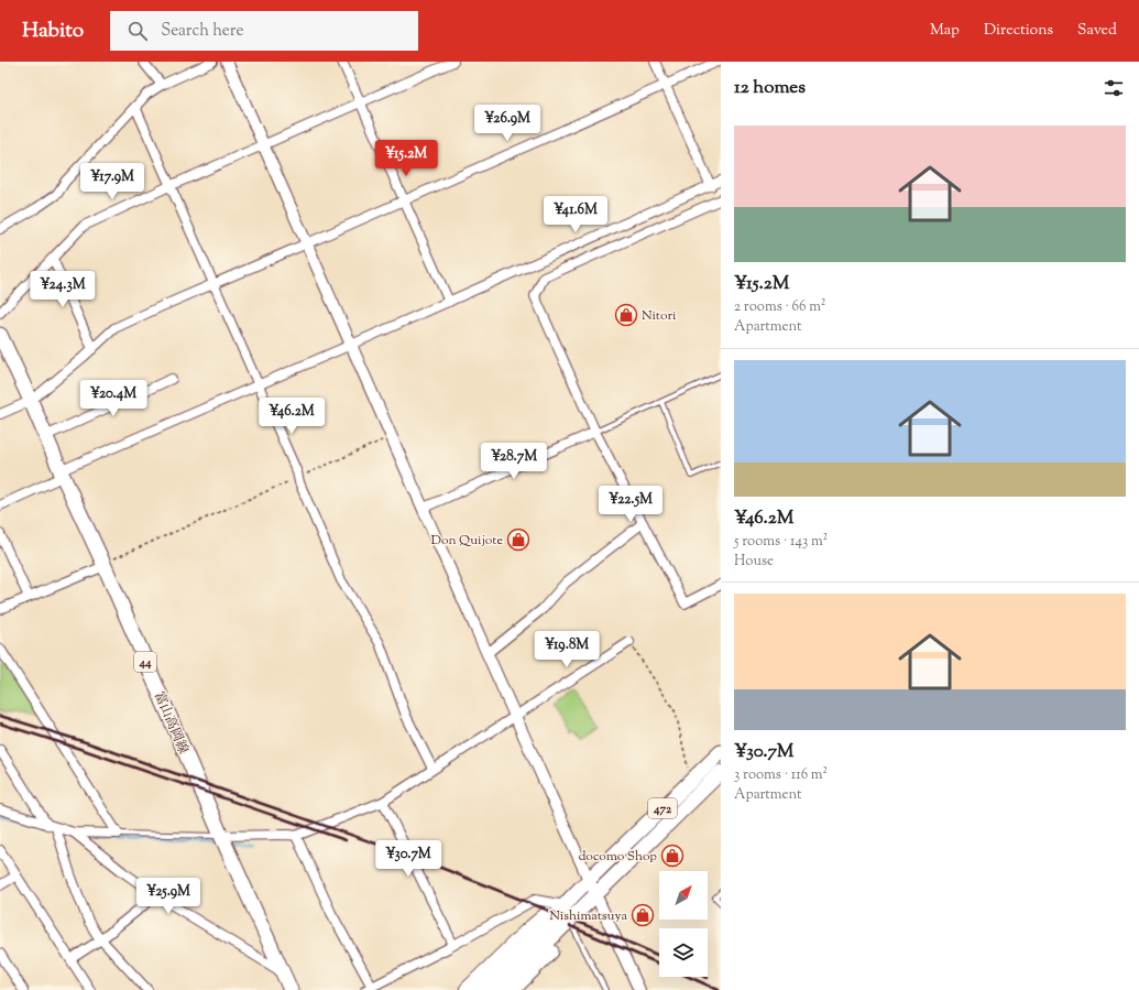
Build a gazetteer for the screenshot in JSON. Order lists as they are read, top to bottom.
{
  "streets": {
    "main road": ["44", "富山高岡線", "472"]
  },
  "places": {
    "shop": [
      "Nitori",
      "Don Quijote",
      "docomo Shop",
      "Nishimatsuya"
    ]
  },
  "north": "top right",
  "page": {
    "header": "Habito",
    "search": "Search here",
    "nav": ["Map", "Directions", "Saved"],
    "heading": "12 homes",
    "price": [
      "¥26.9M",
      "¥15.2M",
      "¥17.9M",
      "¥41.6M",
      "¥24.3M",
      "¥20.4M",
      "¥46.2M",
      "¥28.7M",
      "¥22.5M",
      "¥19.8M",
      "¥30.7M",
      "¥25.9M"
    ],
    "list": [
      {
        "name": "¥15.2M",
        "note": "2 rooms · 66 m² · Apartment"
      },
      {
        "name": "¥46.2M",
        "note": "5 rooms · 143 m² · House"
      },
      {
        "name": "¥30.7M",
        "note": "3 rooms · 116 m² · Apartment"
      }
    ]
  }
}
